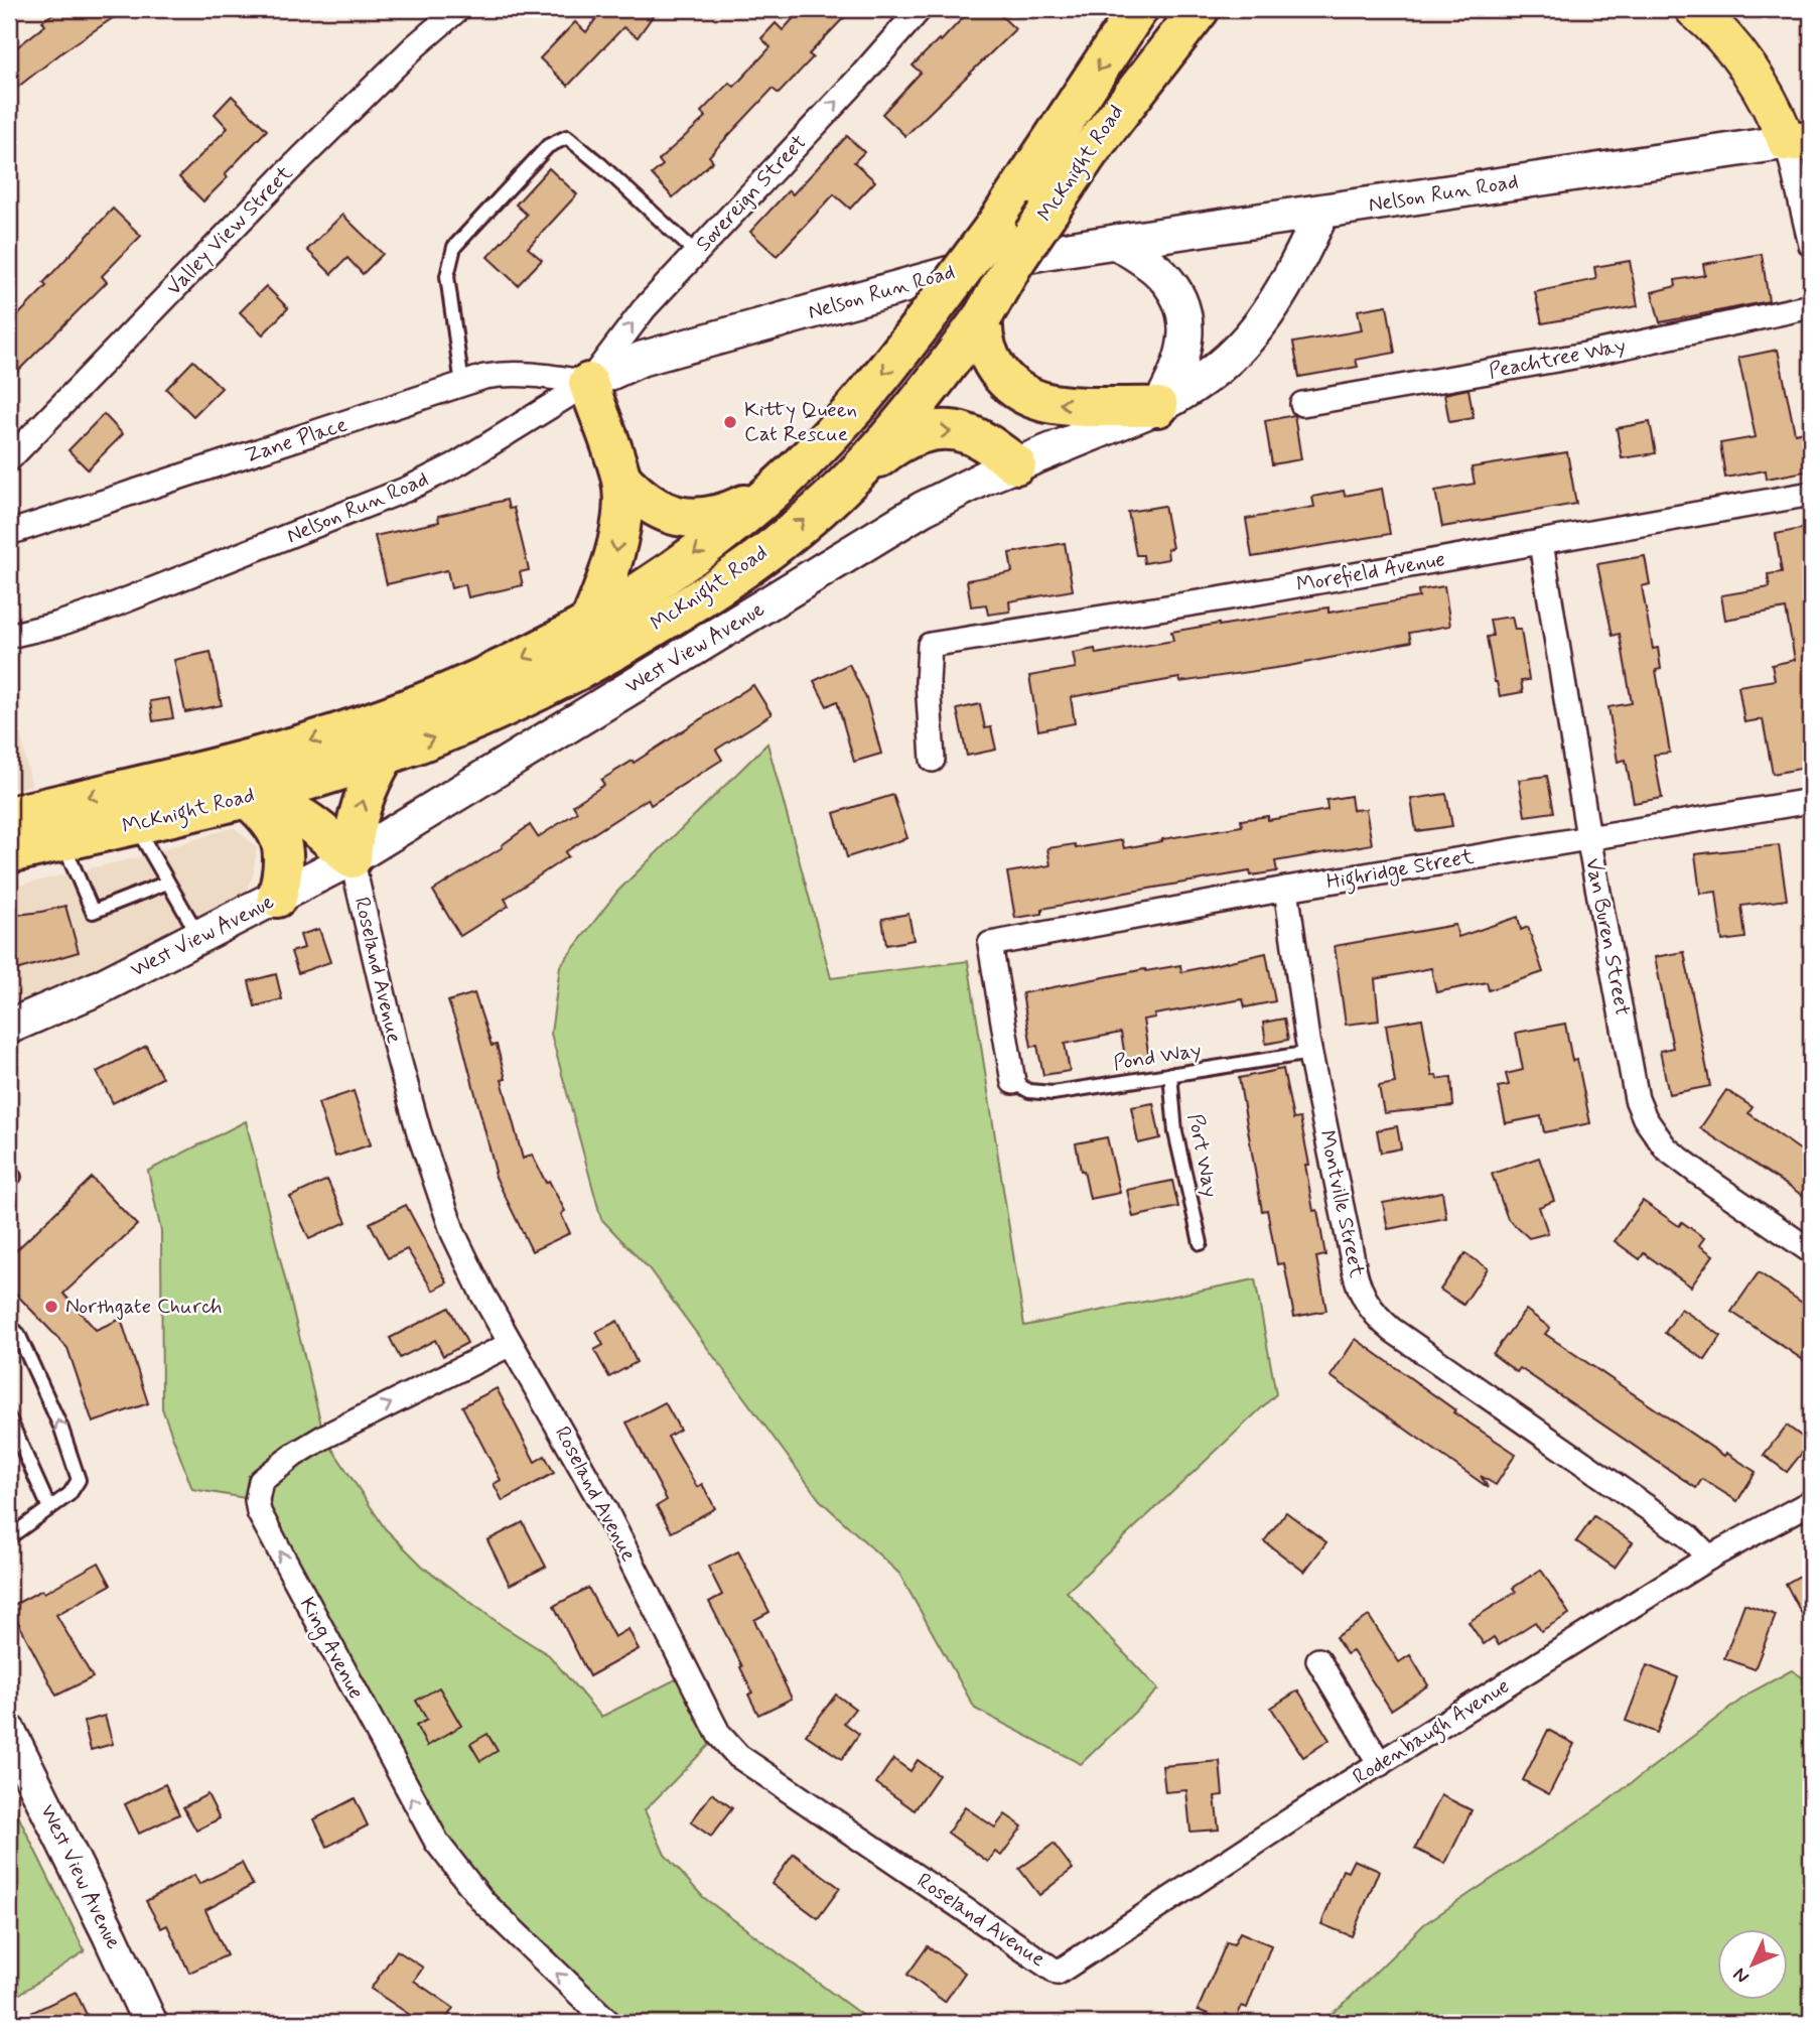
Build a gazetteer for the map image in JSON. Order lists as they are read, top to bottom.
{
  "streets": {
    "highway": ["McKnight Road"],
    "main road": ["Nelson Run Road", "West View Avenue"],
    "street": [
      "Sovereign Street",
      "Valley View Street",
      "Peachtree Way",
      "Zane Place",
      "Morefield Avenue",
      "Highridge Street",
      "Van Buren Street",
      "Roseland Avenue",
      "Montville Street",
      "King Avenue",
      "Rodenbaugh Avenue"
    ],
    "lane": ["Pond Way", "Port Way"]
  },
  "crossings": [
    ["Sovereign Street", "Nelson Run Road"],
    ["Sovereign Street", "Zane Place"],
    ["Nelson Run Road", "Zane Place"],
    ["Nelson Run Road", "West View Avenue"],
    ["Morefield Avenue", "Van Buren Street"],
    ["West View Avenue", "Roseland Avenue"],
    ["Highridge Street", "Van Buren Street"],
    ["Highridge Street", "Pond Way"],
    ["Highridge Street", "Montville Street"],
    ["Roseland Avenue", "King Avenue"],
    ["Roseland Avenue", "Rodenbaugh Avenue"],
    ["Pond Way", "Port Way"],
    ["Pond Way", "Montville Street"],
    ["Montville Street", "Rodenbaugh Avenue"]
  ],
  "one_way": ["Sovereign Street"],
  "places": ["Kitty Queen Cat Rescue", "Northgate Church"],
  "north": "bottom left"
}
